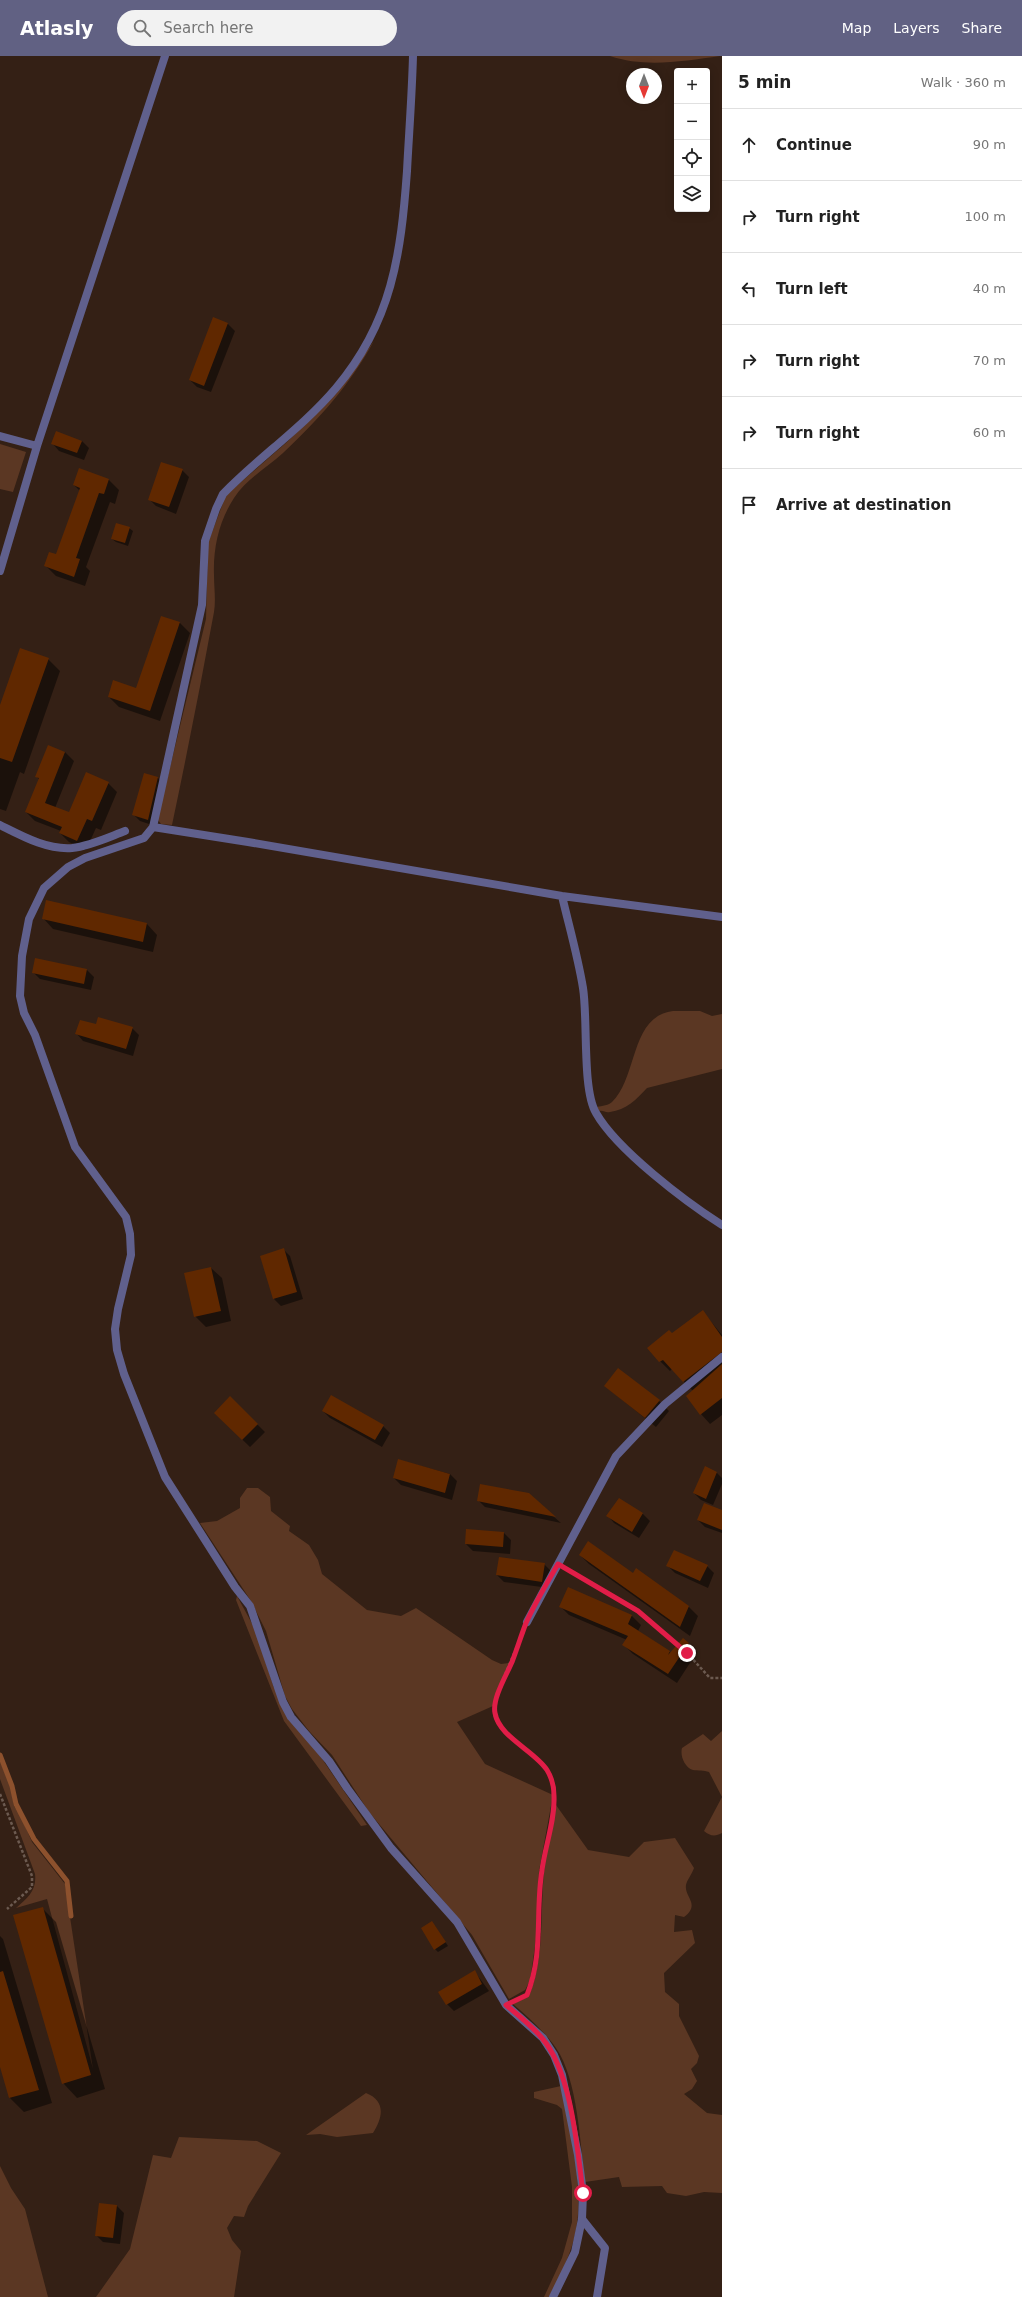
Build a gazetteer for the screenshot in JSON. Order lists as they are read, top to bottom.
{
  "north": "bottom",
  "page": {
    "header": "Atlasly",
    "search": "Search here",
    "nav": ["Map", "Layers", "Share"],
    "heading": ["5 min", "Walk · 360 m"],
    "map_buttons": ["+", "−"],
    "list": [
      ["Continue", "90 m"],
      ["Turn right", "100 m"],
      ["Turn left", "40 m"],
      ["Turn right", "70 m"],
      ["Turn right", "60 m"],
      "Arrive at destination"
    ]
  }
}
